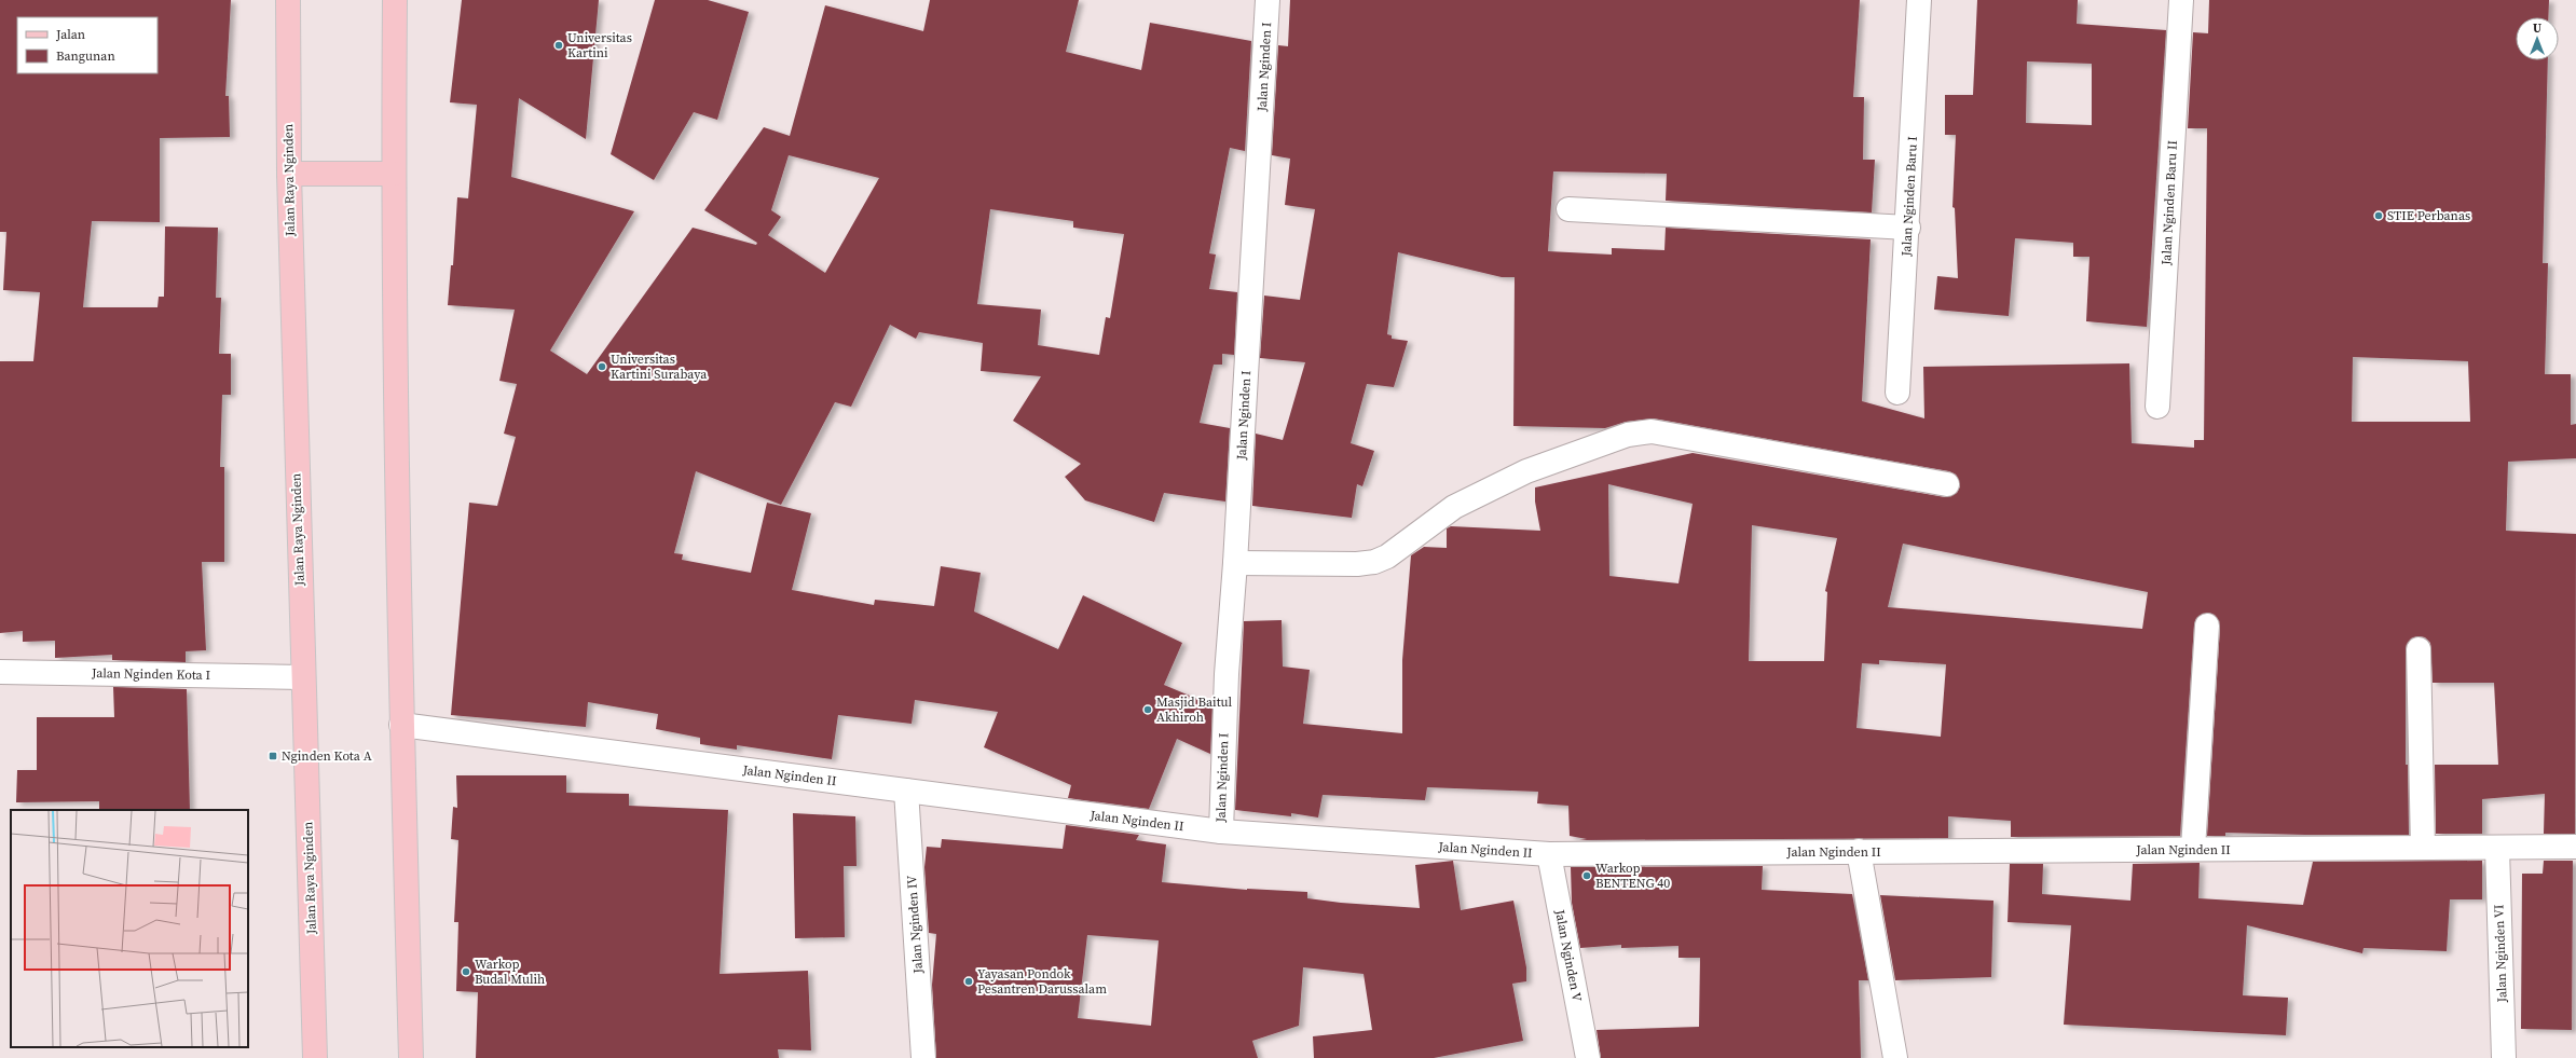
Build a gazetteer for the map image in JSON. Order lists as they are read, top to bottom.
{
  "streets": {
    "main road": ["Jalan Raya Nginden"],
    "street": [
      "Jalan Nginden I",
      "Jalan Nginden Baru I",
      "Jalan Nginden Baru II",
      "Jalan Nginden Kota I",
      "Jalan Nginden II",
      "Jalan Nginden IV",
      "Jalan Nginden VI",
      "Jalan Nginden V"
    ]
  },
  "crossings": [
    ["Jalan Nginden I", "Jalan Nginden II"],
    ["Jalan Raya Nginden", "Jalan Nginden Kota I"],
    ["Jalan Nginden II", "Jalan Nginden IV"],
    ["Jalan Nginden II", "Jalan Nginden VI"],
    ["Jalan Nginden II", "Jalan Nginden V"]
  ],
  "places": {
    "other": [
      "Universitas Kartini",
      "STIE Perbanas",
      "Universitas Kartini Surabaya",
      "Masjid Baitul Akhiroh",
      "Warkop BENTENG 40",
      "Warkop Budal Mulih",
      "Yayasan Pondok Pesantren Darussalam"
    ],
    "transit": ["Nginden Kota A"]
  },
  "legend": ["Jalan", "Bangunan"],
  "north": "top"
}
